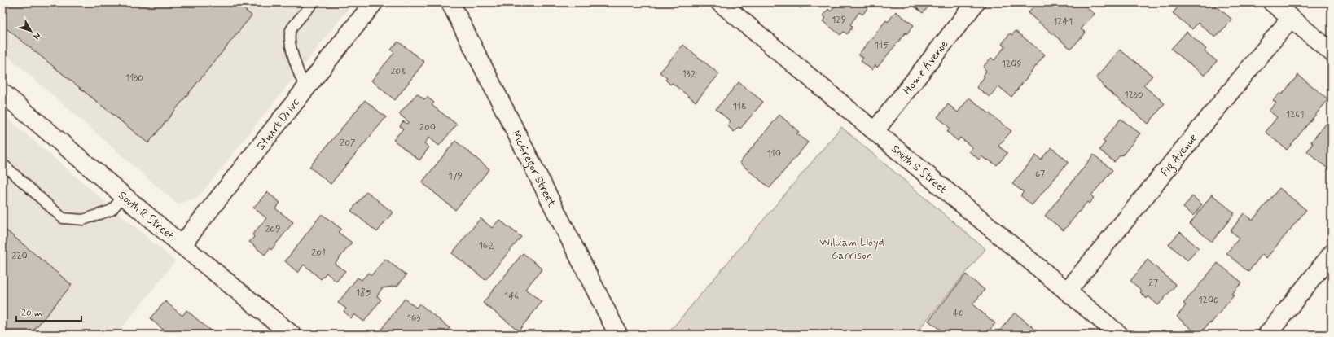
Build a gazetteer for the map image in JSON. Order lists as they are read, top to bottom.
{
  "streets": {
    "street": [
      "Home Avenue",
      "Stuart Drive",
      "Fig Avenue",
      "McGregor Street",
      "South S Street",
      "South R Street"
    ]
  },
  "crossings": [
    ["Home Avenue", "South S Street"],
    ["Stuart Drive", "South R Street"],
    ["Fig Avenue", "South S Street"]
  ],
  "parks": ["William Lloyd Garrison"],
  "house_numbers": [
    "129",
    "1241",
    "115",
    "1209",
    "208",
    "132",
    "1130",
    "1230",
    "118",
    "1261",
    "200",
    "207",
    "110",
    "67",
    "179",
    "209",
    "162",
    "201",
    "220",
    "27",
    "185",
    "146",
    "1200",
    "40",
    "163"
  ],
  "scale_bar": "20 m",
  "north": "bottom right"
}
